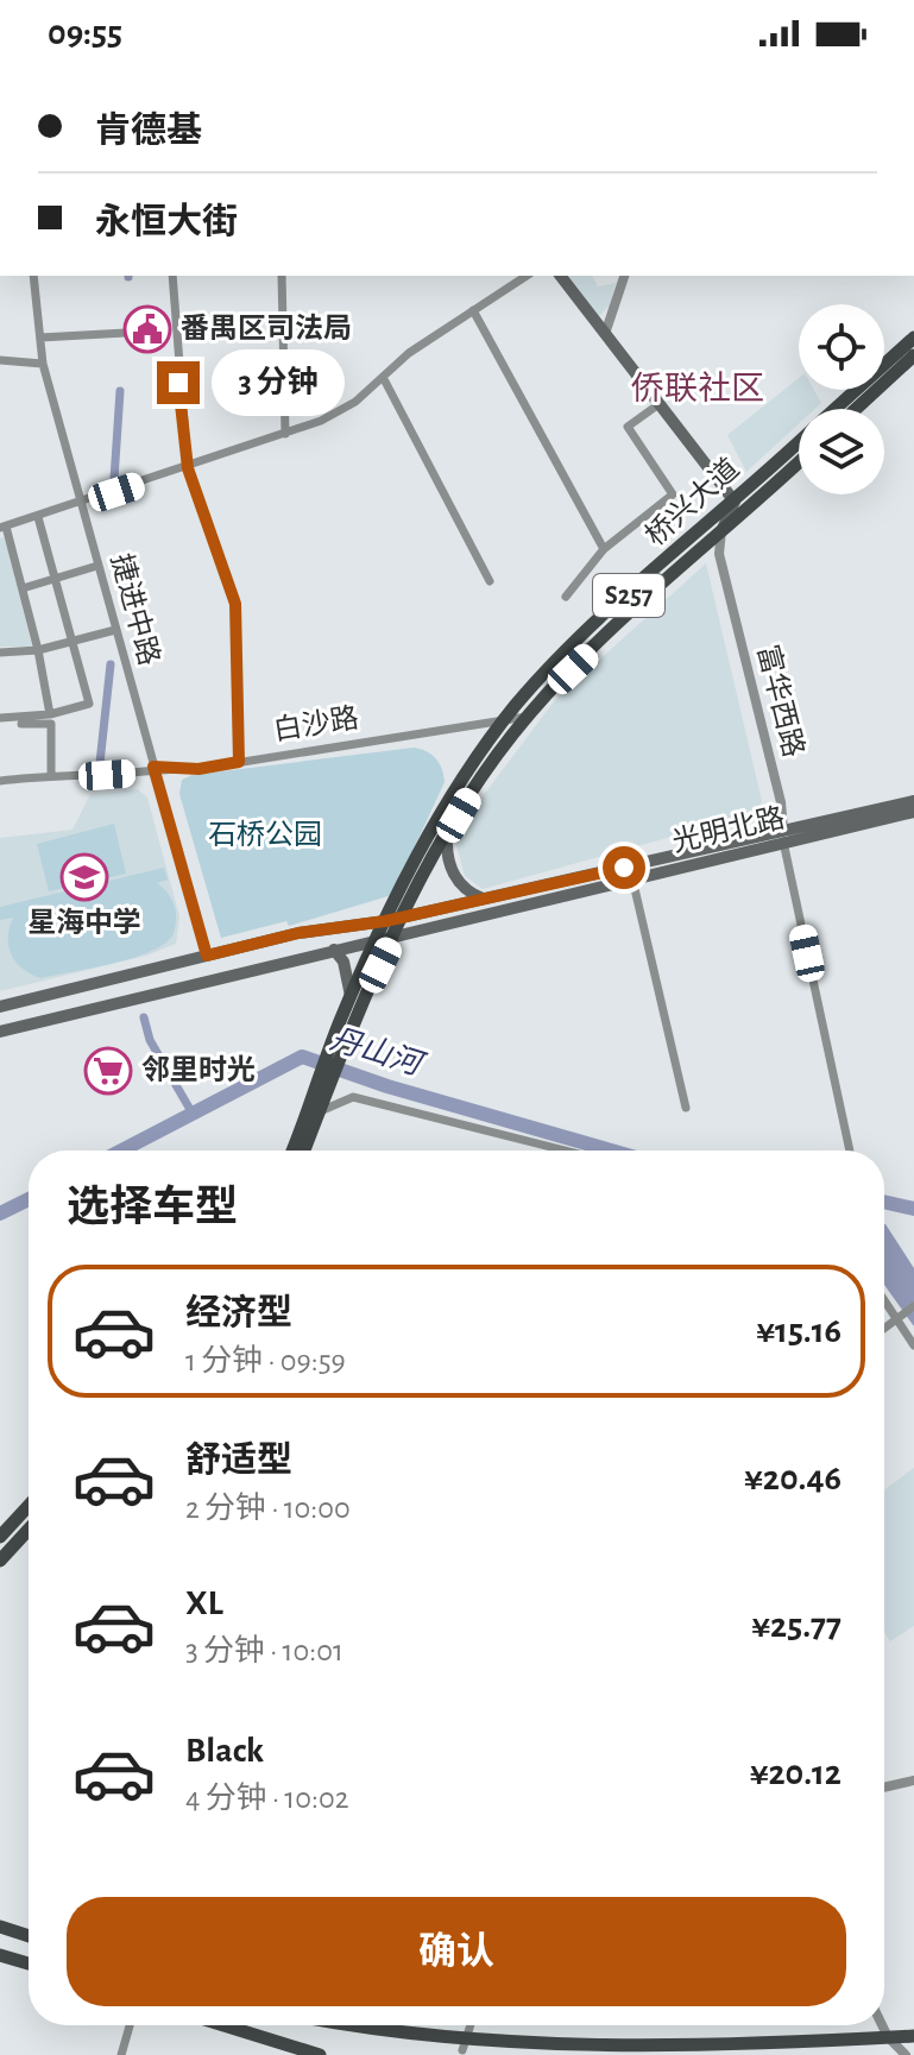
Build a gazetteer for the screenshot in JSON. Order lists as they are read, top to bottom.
{
  "streets": {
    "main road": ["桥兴大道", "S257", "光明北路"],
    "street": ["捷进中路", "富华西路", "白沙路"]
  },
  "crossings": [
    ["桥兴大道", "S257"],
    ["桥兴大道", "富华西路"],
    ["桥兴大道", "白沙路"],
    ["桥兴大道", "光明北路"],
    ["捷进中路", "白沙路"],
    ["捷进中路", "光明北路"],
    ["富华西路", "光明北路"]
  ],
  "districts": ["侨联社区"],
  "water": ["丹山河"],
  "parks": ["石桥公园"],
  "places": {
    "public building": ["番禺区司法局"],
    "school or university": ["星海中学"],
    "supermarket": ["邻里时光"]
  },
  "page": {
    "status": "09:55",
    "banner": ["肯德基", "永恒大街"],
    "bubble": "3 分钟",
    "heading": "选择车型",
    "list": [
      {
        "name": "经济型",
        "note": "1 分钟 · 09:59",
        "value": "¥15.16"
      },
      {
        "name": "舒适型",
        "note": "2 分钟 · 10:00",
        "value": "¥20.46"
      },
      {
        "name": "XL",
        "note": "3 分钟 · 10:01",
        "value": "¥25.77"
      },
      {
        "name": "Black",
        "note": "4 分钟 · 10:02",
        "value": "¥20.12"
      }
    ],
    "buttons": "确认"
  }
}
